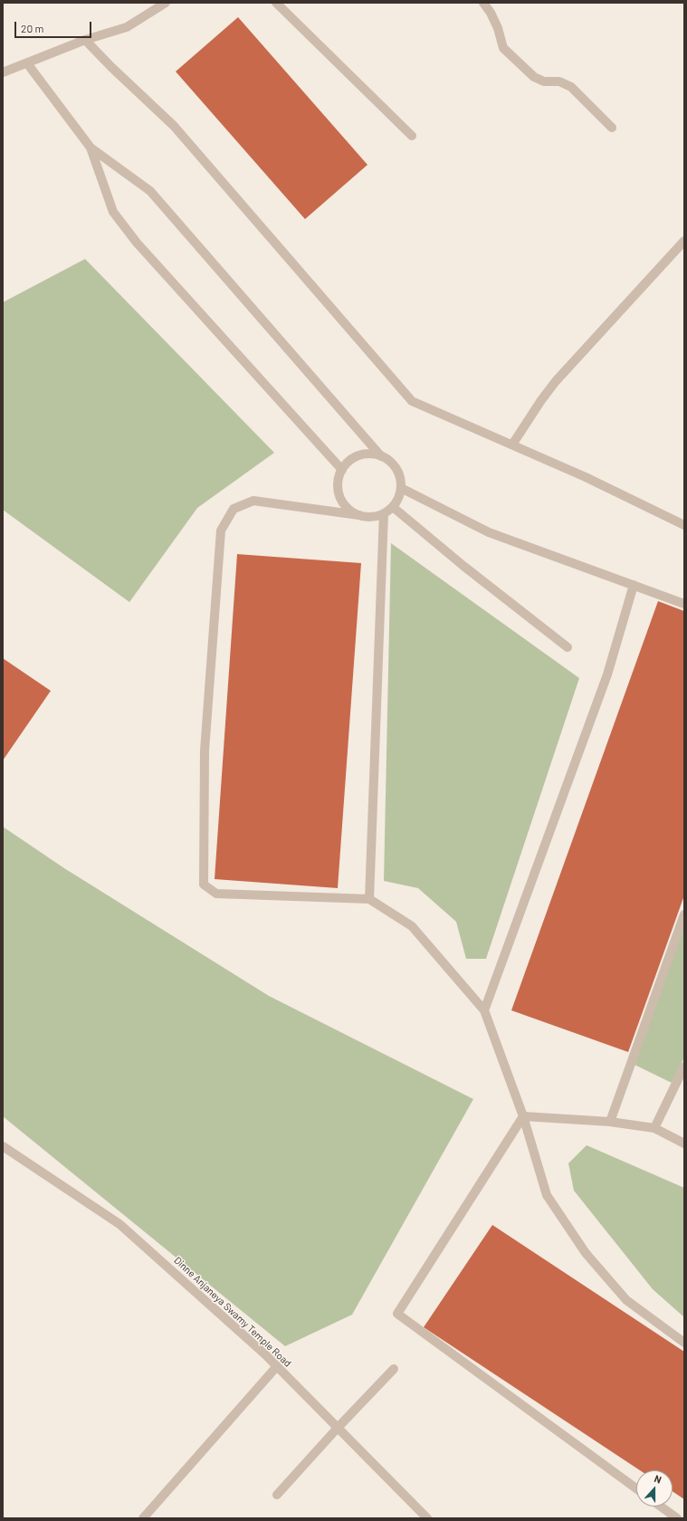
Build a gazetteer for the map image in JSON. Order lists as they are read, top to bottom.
{
  "streets": {
    "street": ["Dinne Anjaneya Swamy Temple Road"]
  },
  "scale_bar": "20 m",
  "north": "top"
}
